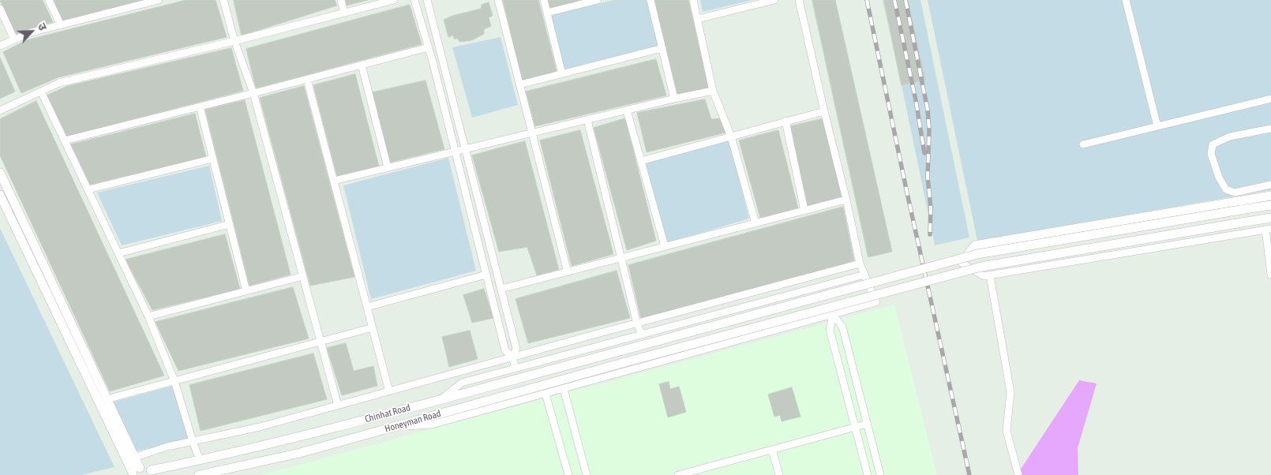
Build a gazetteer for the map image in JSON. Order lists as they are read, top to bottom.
{
  "streets": {
    "street": ["Chinhat Road", "Honeyman Road"]
  },
  "north": "top right"
}
